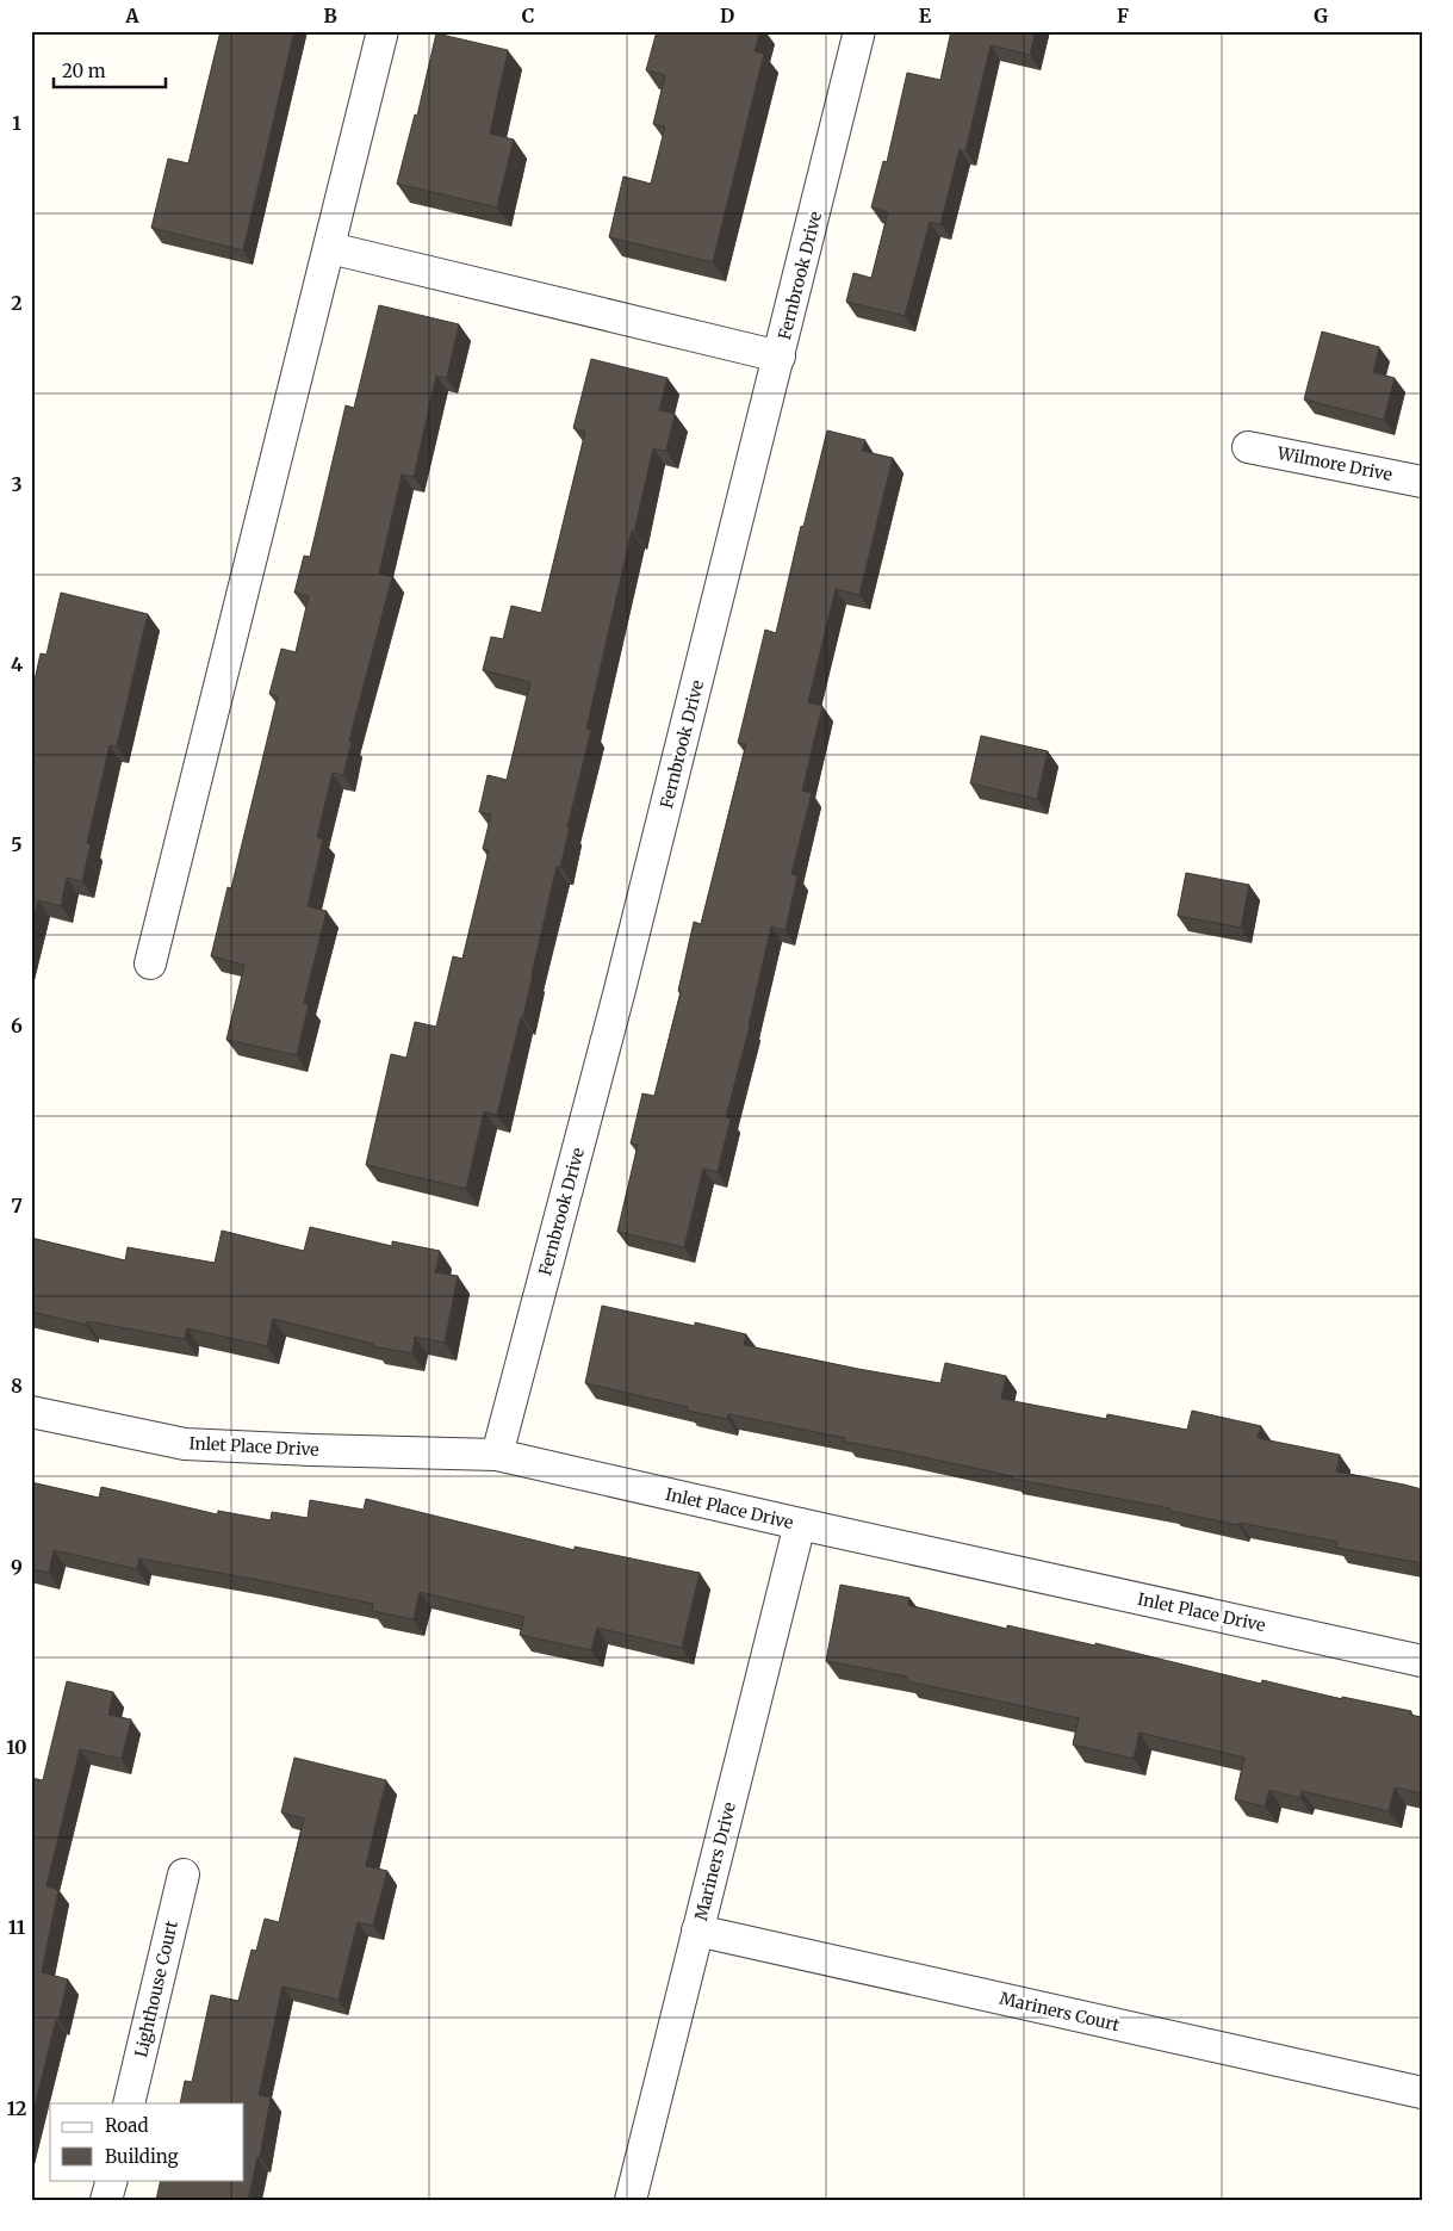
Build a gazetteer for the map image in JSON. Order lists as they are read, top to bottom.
{
  "streets": {
    "street": [
      "Fernbrook Drive",
      "Wilmore Drive",
      "Inlet Place Drive",
      "Mariners Drive",
      "Lighthouse Court",
      "Mariners Court"
    ]
  },
  "crossings": [
    ["Fernbrook Drive", "Inlet Place Drive"],
    ["Inlet Place Drive", "Mariners Drive"],
    ["Mariners Drive", "Mariners Court"]
  ],
  "legend": ["Road", "Building"],
  "scale_bar": "20 m",
  "grid": {
    "columns": [
      "A",
      "B",
      "C",
      "D",
      "E",
      "F",
      "G"
    ],
    "rows": [
      "1",
      "2",
      "3",
      "4",
      "5",
      "6",
      "7",
      "8",
      "9",
      "10",
      "11",
      "12"
    ]
  }
}
